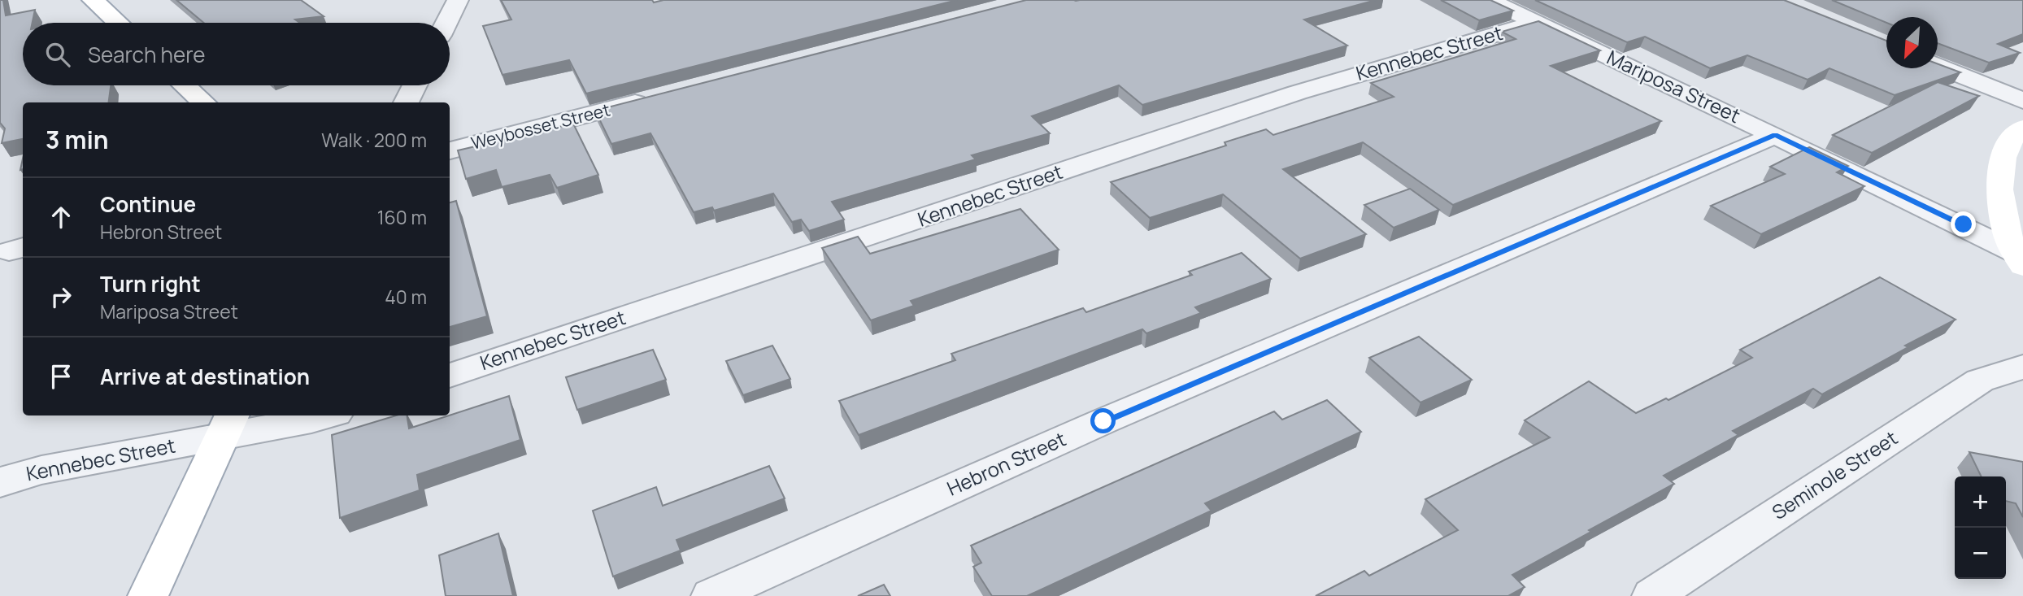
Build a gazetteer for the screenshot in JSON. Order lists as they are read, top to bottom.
{
  "streets": {
    "street": [
      "Kennebec Street",
      "Mariposa Street",
      "Weybosset Street",
      "Hebron Street",
      "Seminole Street"
    ]
  },
  "crossings": [
    ["Kennebec Street", "Mariposa Street"],
    ["Mariposa Street", "Hebron Street"]
  ],
  "north": "bottom left",
  "page": {
    "search": "Search here",
    "heading": ["3 min", "Walk · 200 m"],
    "list": [
      ["Continue", "Hebron Street", "160 m"],
      ["Turn right", "Mariposa Street", "40 m"],
      "Arrive at destination"
    ],
    "map_buttons": ["+", "−"]
  }
}
